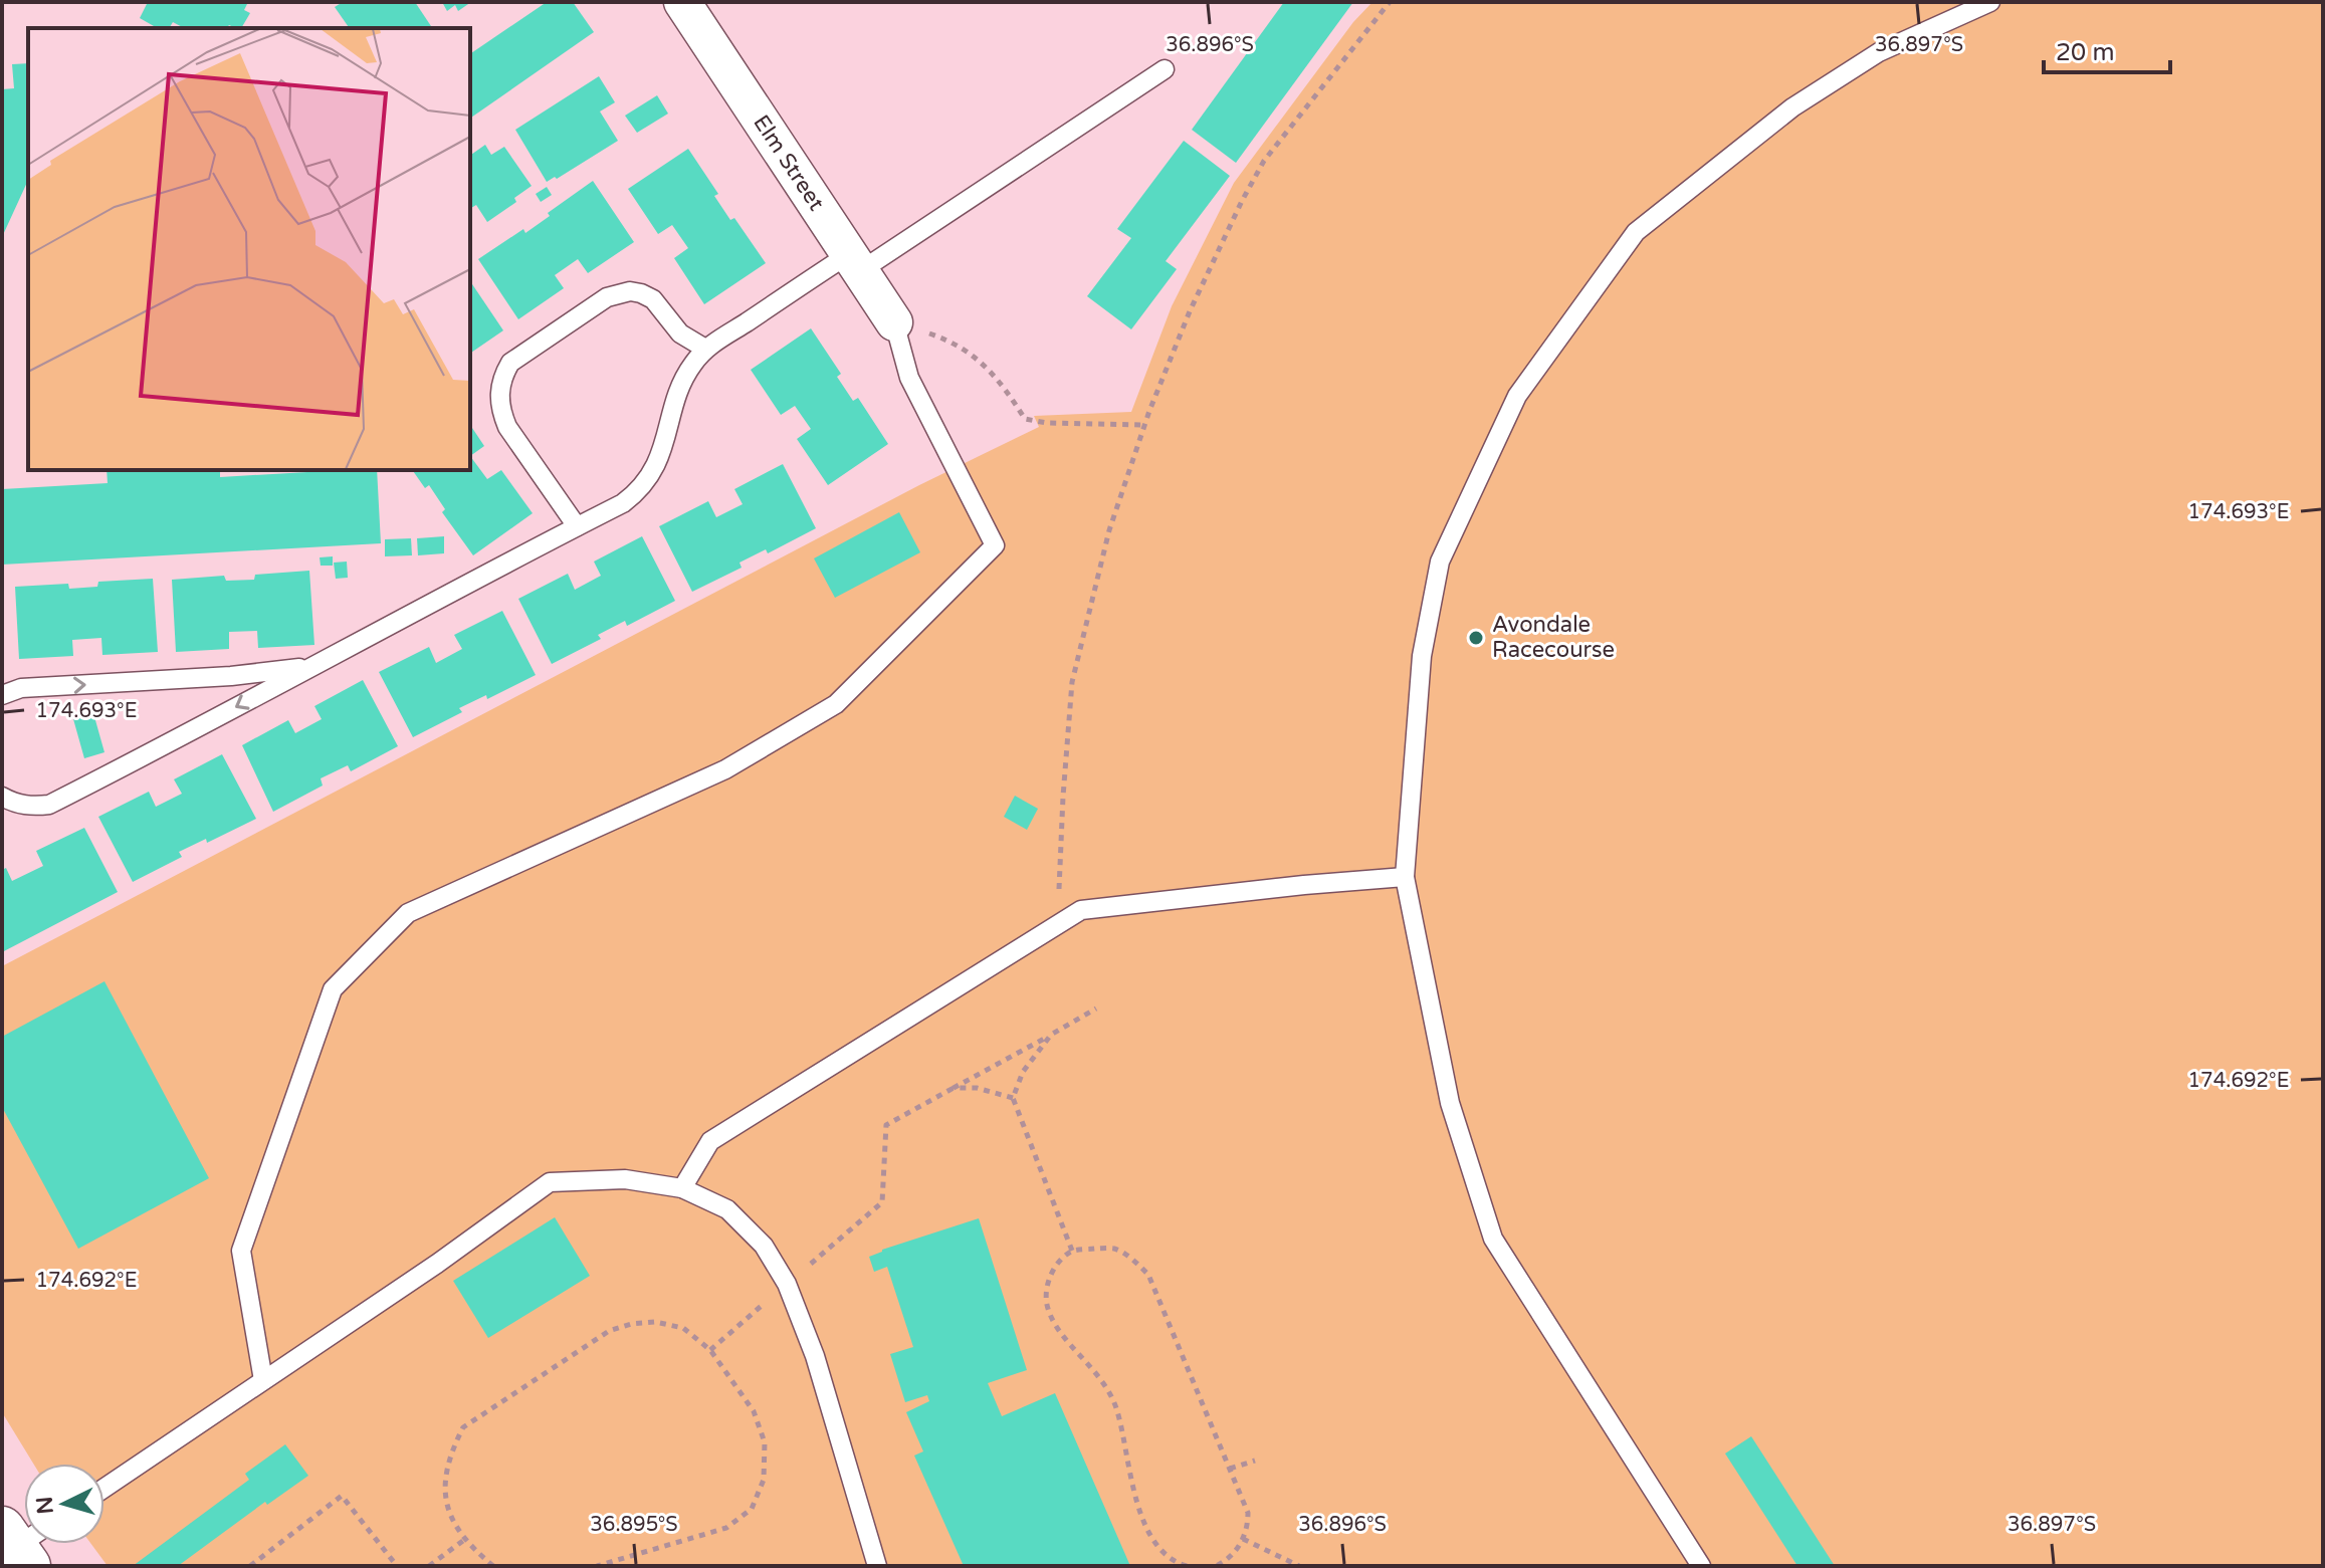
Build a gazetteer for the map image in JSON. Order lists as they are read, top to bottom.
{
  "streets": {
    "street": ["Elm Street"]
  },
  "places": ["Avondale Racecourse"],
  "scale_bar": "20 m",
  "north": "left",
  "coordinates": [
    "36.896°S",
    "36.897°S",
    "174.693°E",
    "174.692°E",
    "36.895°S"
  ]
}
